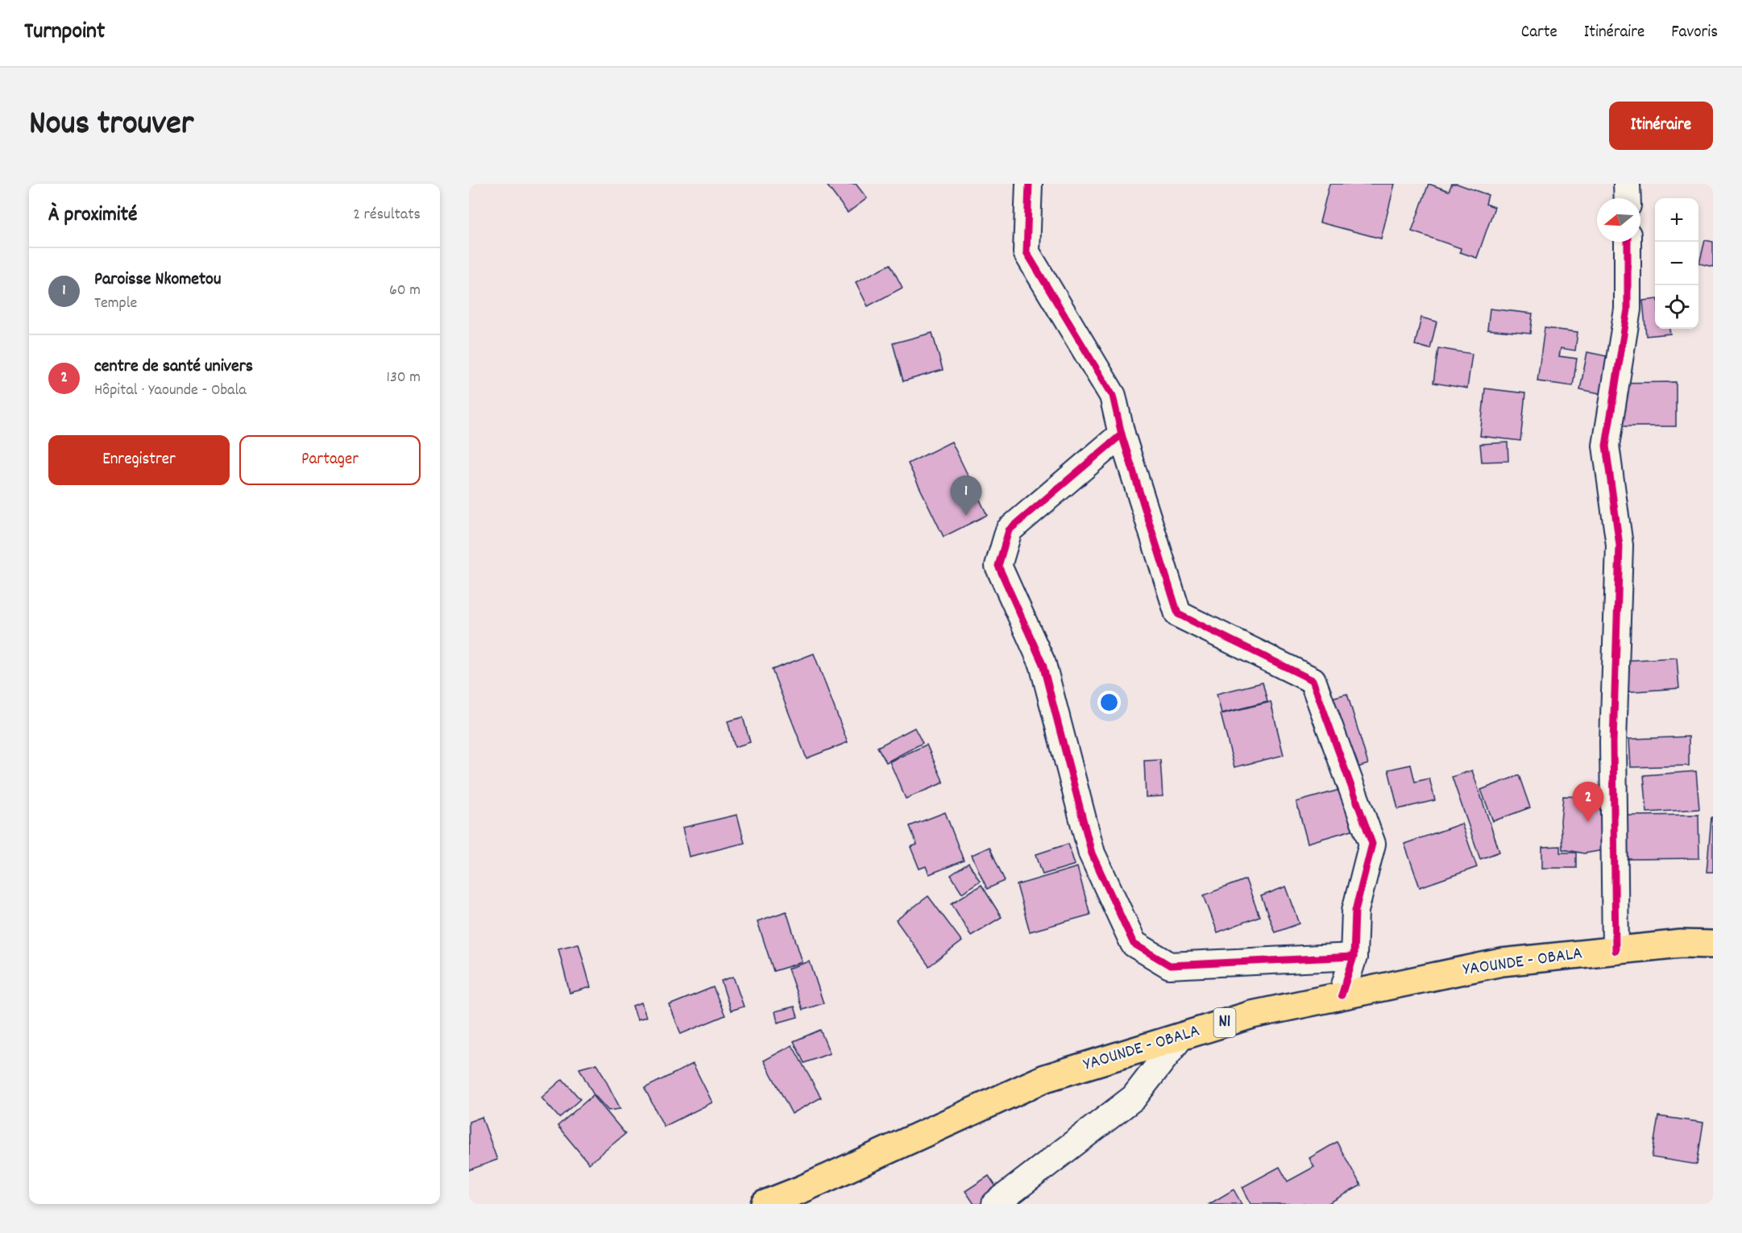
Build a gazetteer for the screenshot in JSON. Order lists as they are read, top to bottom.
{
  "streets": {
    "highway": ["YAOUNDE - OBALA", "N1"]
  },
  "north": "left",
  "page": {
    "header": "Turnpoint",
    "nav": ["Carte", "Itinéraire", "Favoris"],
    "title": "Nous trouver",
    "buttons": [
      "Itinéraire",
      ["Enregistrer", "Partager"]
    ],
    "heading": ["À proximité", "2 résultats"],
    "map_buttons": ["+", "−"],
    "list": [
      {
        "mark": "1",
        "name": "Paroisse Nkometou",
        "note": "Temple",
        "value": "60 m"
      },
      {
        "mark": "2",
        "name": "centre de santé univers",
        "note": "Hôpital · Yaounde - Obala",
        "value": "130 m"
      }
    ],
    "pins": ["1", "2"]
  }
}
